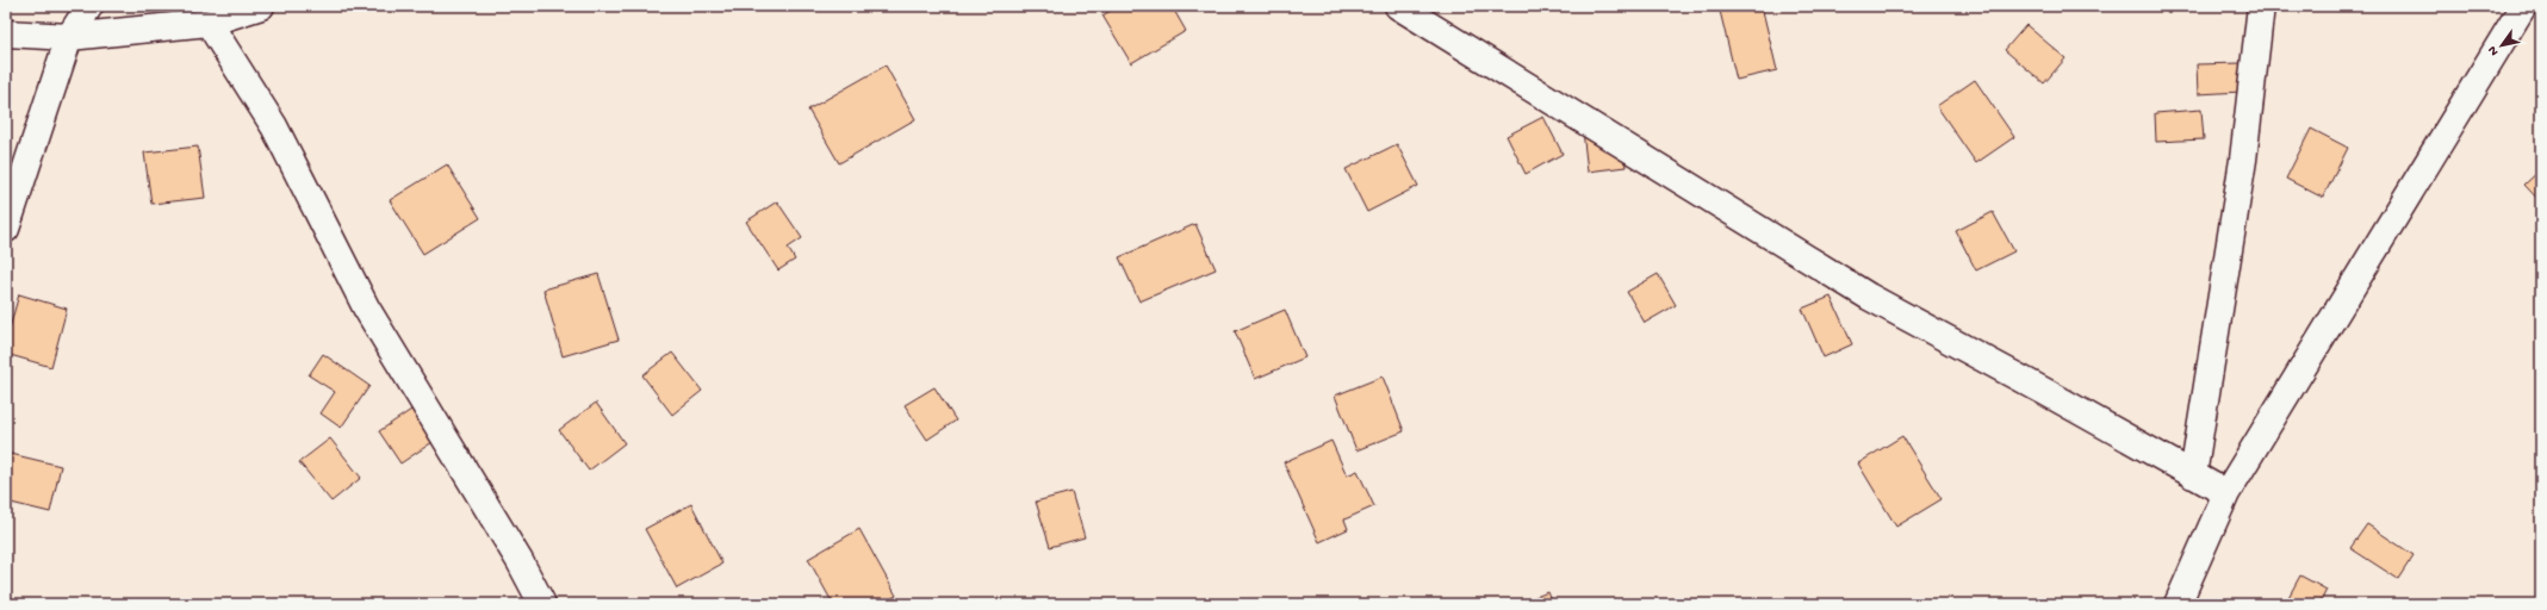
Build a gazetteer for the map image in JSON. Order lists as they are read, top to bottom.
{
  "north": "bottom left"
}
